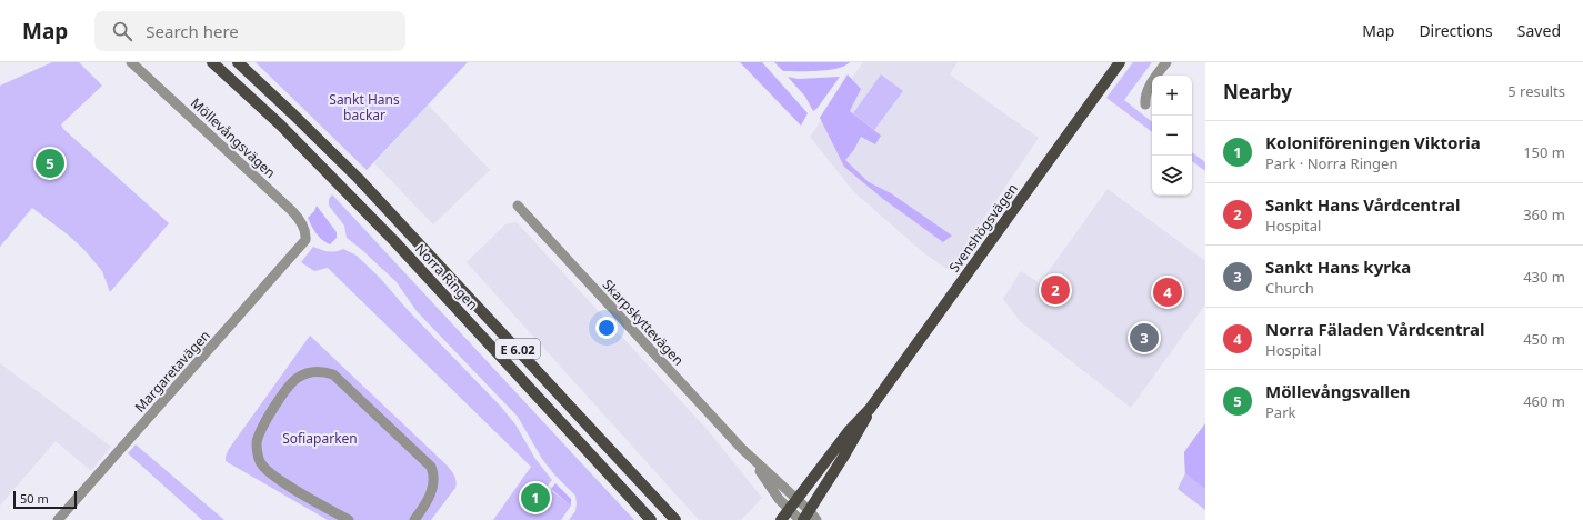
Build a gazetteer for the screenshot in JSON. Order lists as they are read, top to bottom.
{
  "streets": {
    "main road": ["Svenshögsvägen", "Norra Ringen", "E 6.02"],
    "street": ["Möllevångsvägen", "Skarpskyttevägen", "Margaretavägen"]
  },
  "crossings": [
    ["Möllevångsvägen", "Margaretavägen"],
    ["Svenshögsvägen", "Skarpskyttevägen"]
  ],
  "parks": ["Sankt Hans backar", "Sofiaparken"],
  "scale_bar": "50 m",
  "page": {
    "header": "Map",
    "search": "Search here",
    "nav": ["Map", "Directions", "Saved"],
    "heading": ["Nearby", "5 results"],
    "map_buttons": ["+", "−"],
    "list": [
      {
        "mark": "1",
        "name": "Koloniföreningen Viktoria",
        "note": "Park · Norra Ringen",
        "value": "150 m"
      },
      {
        "mark": "2",
        "name": "Sankt Hans Vårdcentral",
        "note": "Hospital",
        "value": "360 m"
      },
      {
        "mark": "3",
        "name": "Sankt Hans kyrka",
        "note": "Church",
        "value": "430 m"
      },
      {
        "mark": "4",
        "name": "Norra Fäladen Vårdcentral",
        "note": "Hospital",
        "value": "450 m"
      },
      {
        "mark": "5",
        "name": "Möllevångsvallen",
        "note": "Park",
        "value": "460 m"
      }
    ],
    "pins": [
      "5",
      "2",
      "4",
      "3",
      "1"
    ],
    "scale": "50 m"
  }
}
